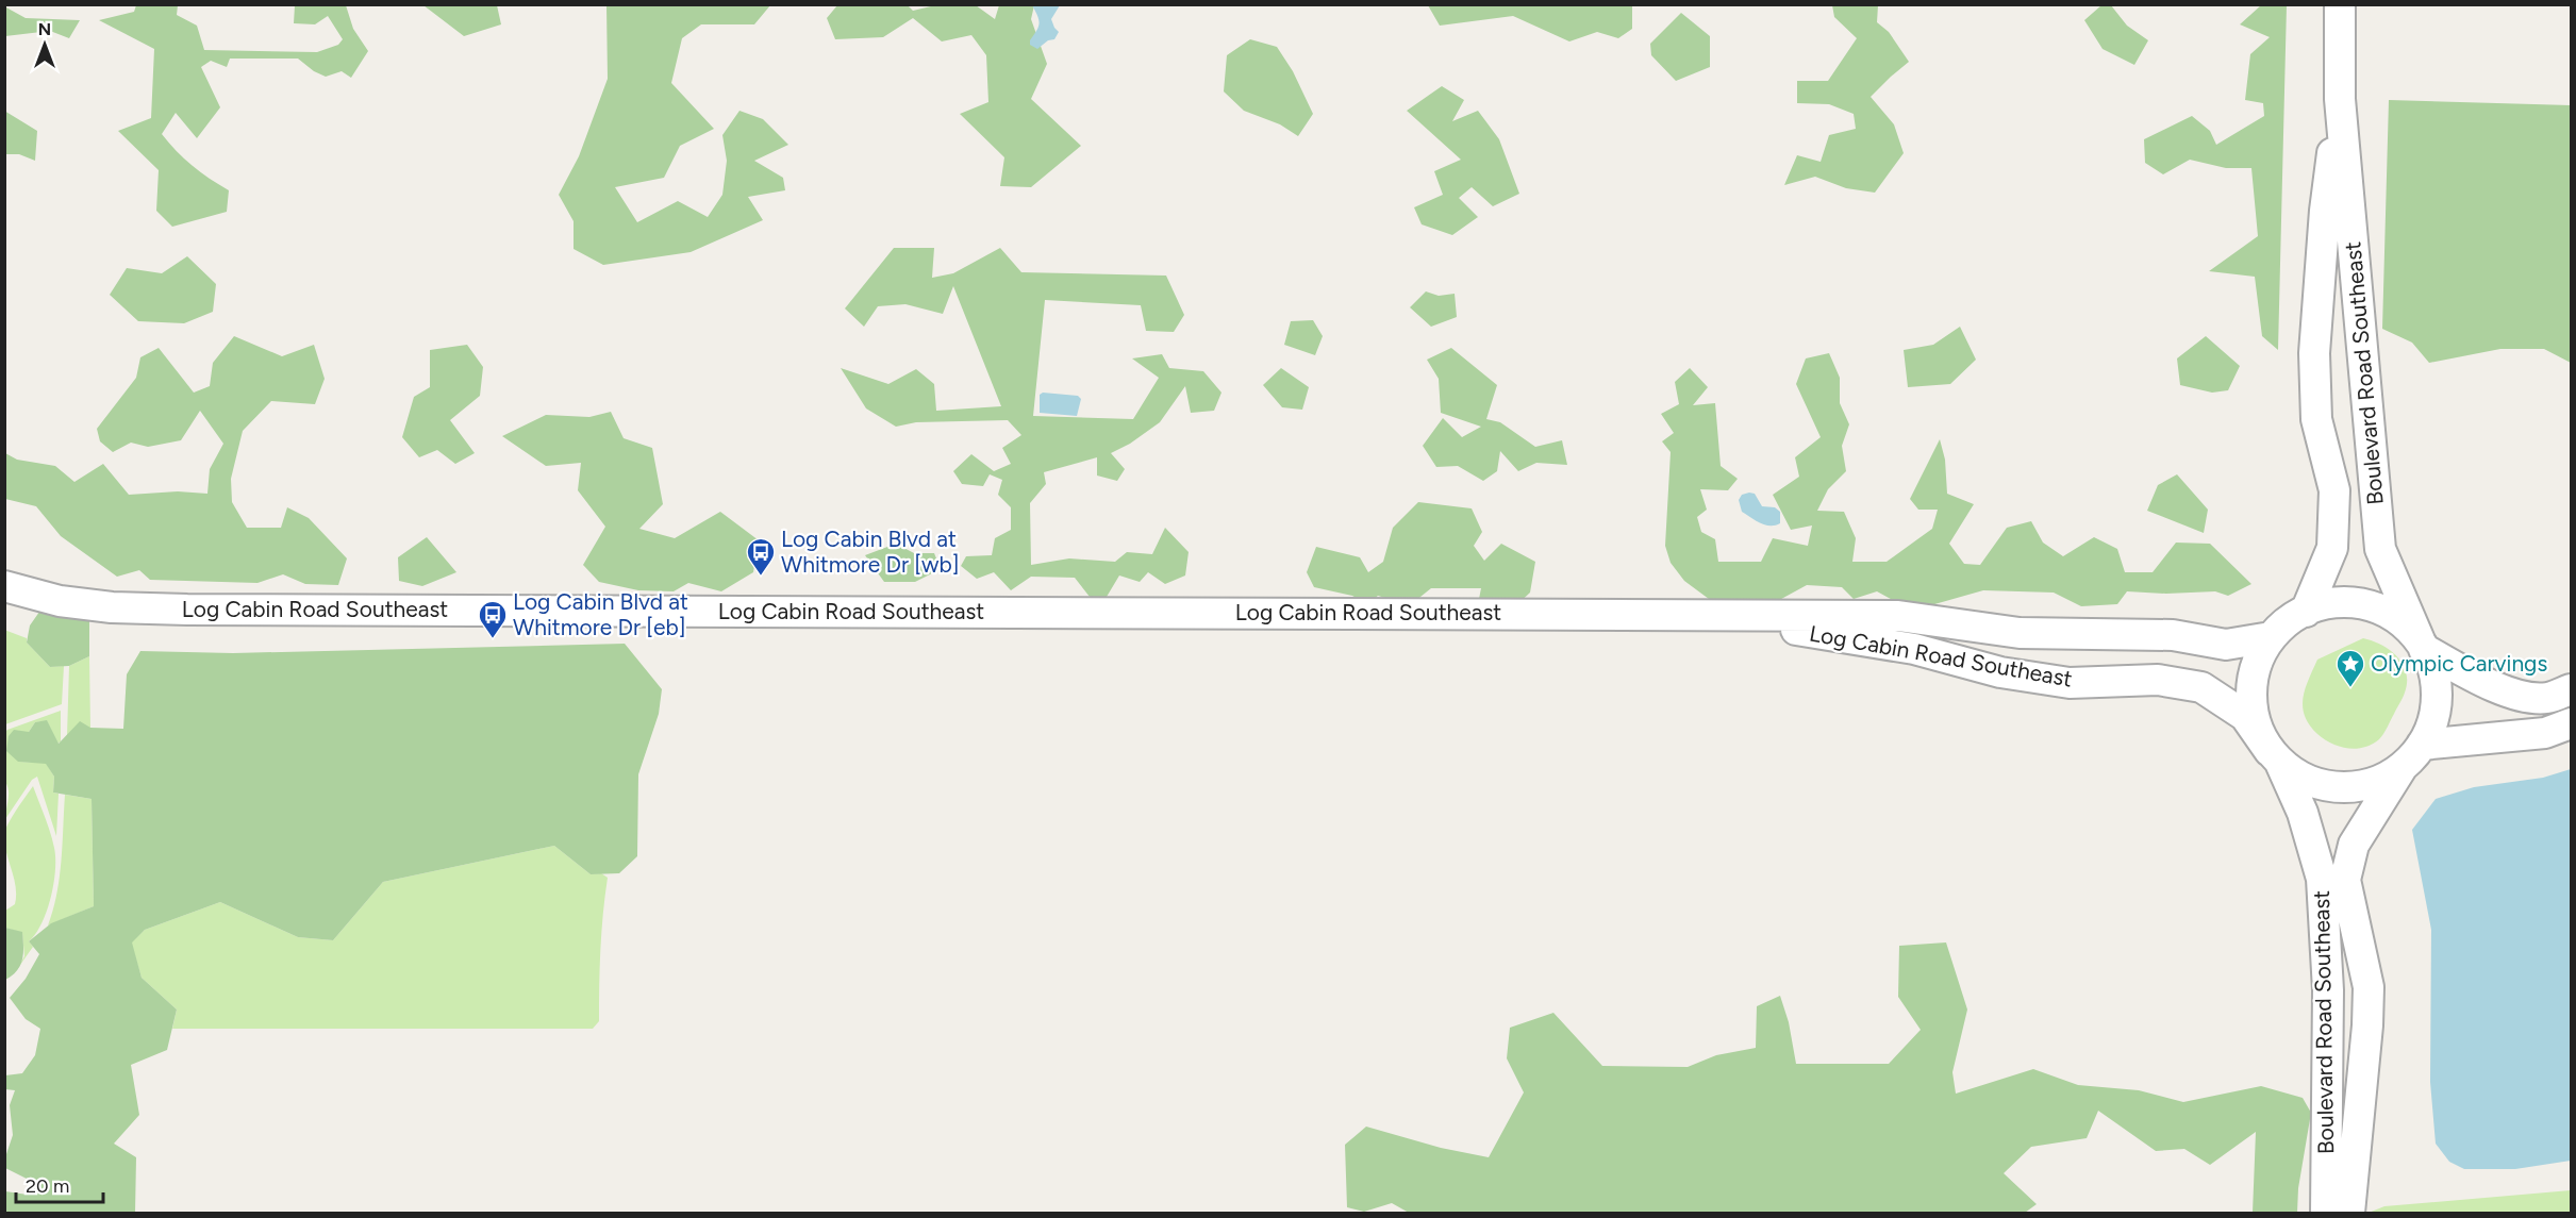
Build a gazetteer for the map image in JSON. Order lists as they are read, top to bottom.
{
  "streets": {
    "street": ["Boulevard Road Southeast", "Log Cabin Road Southeast"]
  },
  "crossings": [
    ["Boulevard Road Southeast", "Log Cabin Road Southeast"]
  ],
  "places": {
    "bus stop": ["Log Cabin Blvd at Whitmore Dr [wb]", "Log Cabin Blvd at Whitmore Dr [eb]"],
    "place": ["Olympic Carvings"]
  },
  "scale_bar": "20 m",
  "north": "top"
}
